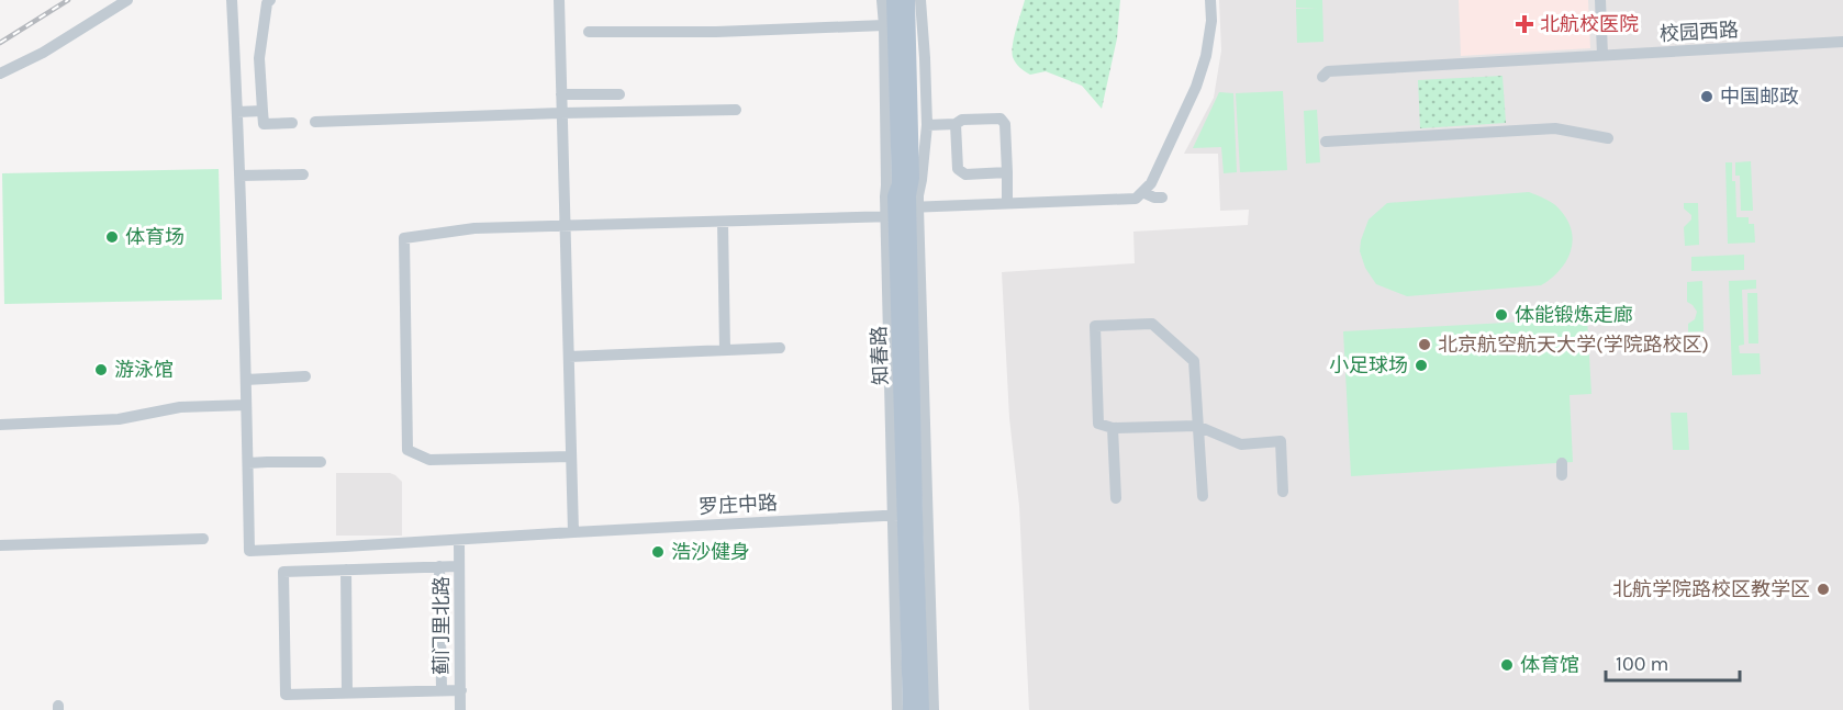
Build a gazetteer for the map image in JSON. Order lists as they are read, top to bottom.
{
  "streets": {
    "main road": ["知春路"],
    "street": ["校园西路", "罗庄中路", "蓟门里北路"]
  },
  "crossings": [
    ["知春路", "罗庄中路"],
    ["罗庄中路", "蓟门里北路"]
  ],
  "places": {
    "health": ["北航校医院"],
    "other": [
      "中国邮政",
      "体育场",
      "体能锻炼走廊",
      "北京航空航天大学(学院路校区)",
      "小足球场",
      "游泳馆",
      "浩沙健身",
      "北航学院路校区教学区",
      "体育馆"
    ]
  },
  "scale_bar": "100 m"
}
